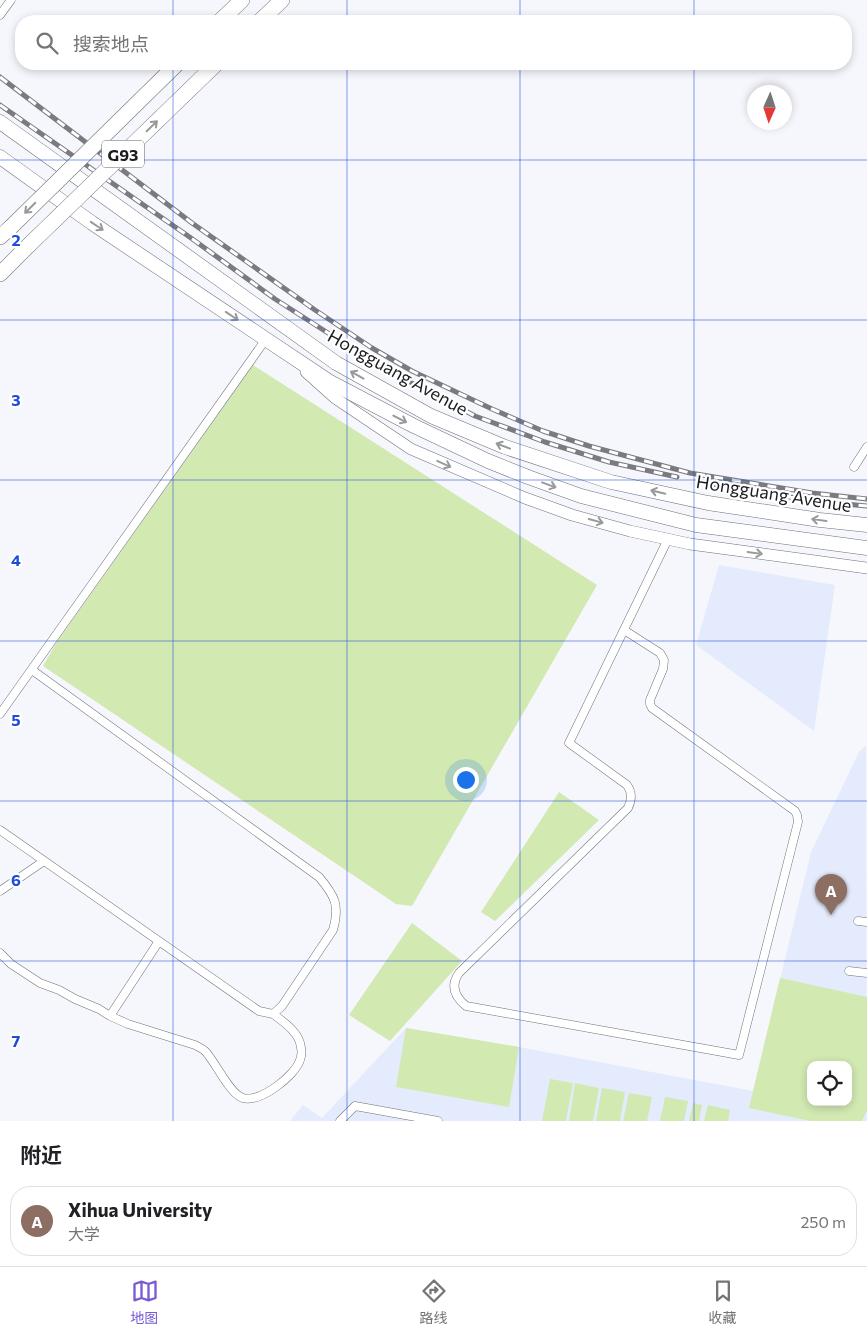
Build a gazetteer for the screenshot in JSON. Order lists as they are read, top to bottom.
{
  "streets": {
    "highway": ["G93", "Hongguang Avenue"]
  },
  "north": "bottom",
  "page": {
    "search": "搜索地点",
    "pins": "A",
    "heading": "附近",
    "list": [
      {
        "mark": "A",
        "name": "Xihua University",
        "note": "大学",
        "value": "250 m"
      }
    ],
    "nav": ["地图", "路线", "收藏"]
  },
  "grid": {
    "rows": [
      "2",
      "3",
      "4",
      "5",
      "6",
      "7"
    ]
  }
}
